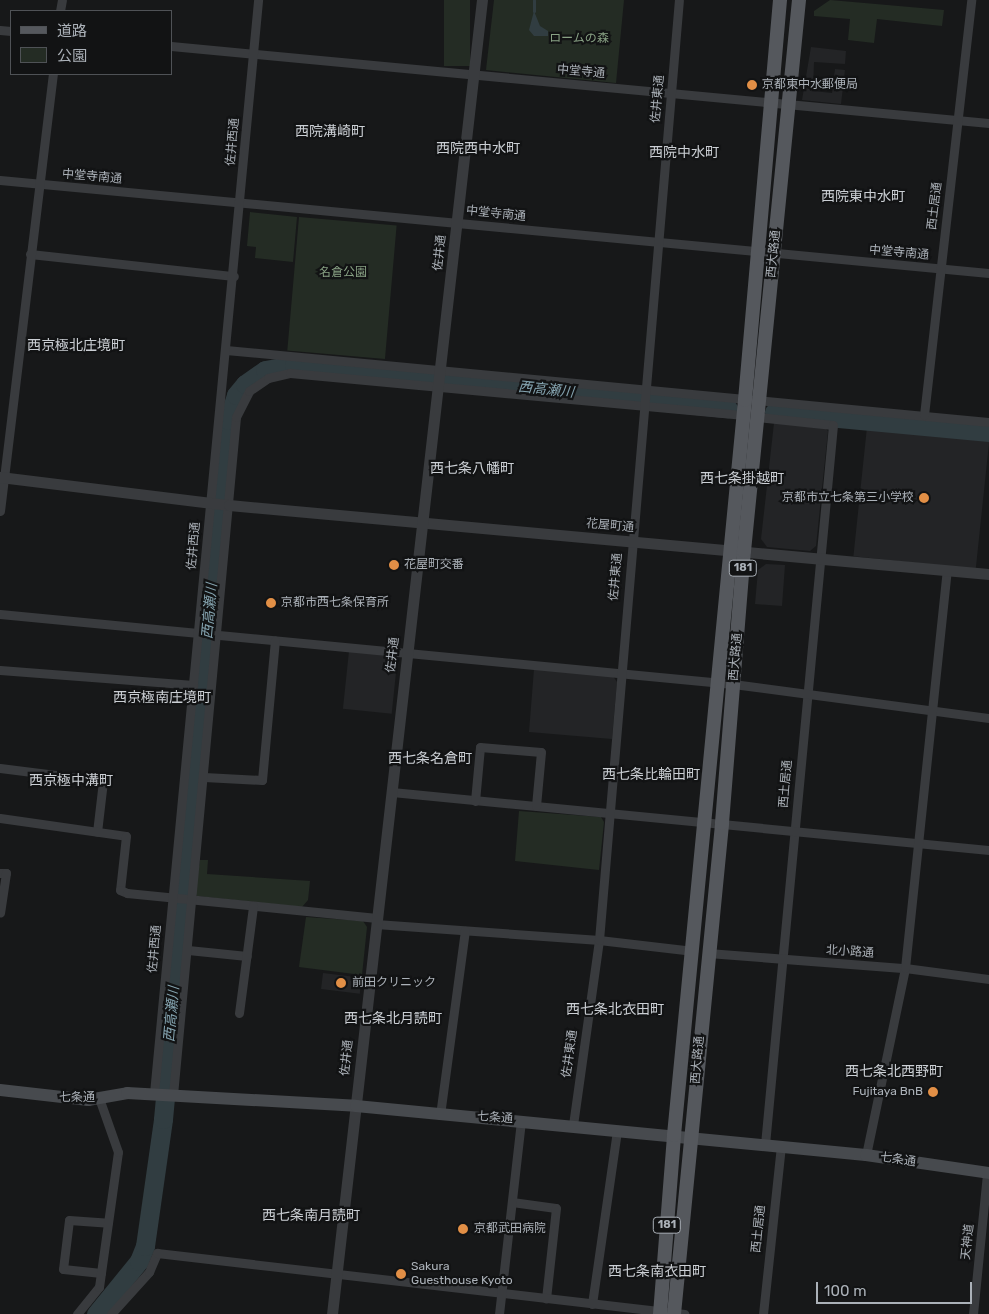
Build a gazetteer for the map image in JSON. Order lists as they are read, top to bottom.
{
  "streets": {
    "main road": ["西大路通", "181", "七条通"],
    "street": [
      "中堂寺通",
      "佐井東通",
      "佐井西通",
      "中堂寺南通",
      "西土居通",
      "佐井通",
      "花屋町通",
      "北小路通",
      "天神道"
    ]
  },
  "crossings": [
    ["中堂寺通", "佐井東通"],
    ["中堂寺通", "佐井西通"],
    ["中堂寺通", "西土居通"],
    ["中堂寺通", "佐井通"],
    ["中堂寺通", "西大路通"],
    ["佐井東通", "中堂寺南通"],
    ["佐井東通", "花屋町通"],
    ["佐井東通", "七条通"],
    ["佐井西通", "中堂寺南通"],
    ["佐井西通", "花屋町通"],
    ["佐井西通", "七条通"],
    ["中堂寺南通", "西土居通"],
    ["中堂寺南通", "佐井通"],
    ["中堂寺南通", "西大路通"],
    ["西土居通", "西大路通"],
    ["西土居通", "花屋町通"],
    ["西土居通", "北小路通"],
    ["西土居通", "七条通"],
    ["佐井通", "花屋町通"],
    ["佐井通", "七条通"],
    ["西大路通", "花屋町通"],
    ["西大路通", "北小路通"],
    ["西大路通", "七条通"],
    ["七条通", "天神道"]
  ],
  "districts": [
    "西院溝崎町",
    "西院西中水町",
    "西院中水町",
    "西院東中水町",
    "西京極北庄境町",
    "西七条八幡町",
    "西七条掛越町",
    "西京極南庄境町",
    "西七条名倉町",
    "西七条比輪田町",
    "西京極中溝町",
    "西七条北衣田町",
    "西七条北月読町",
    "西七条北西野町",
    "西七条南月読町",
    "西七条南衣田町"
  ],
  "water": ["西高瀬川"],
  "parks": ["ロームの森", "名倉公園"],
  "places": [
    "京都東中水郵便局",
    "京都市立七条第三小学校",
    "花屋町交番",
    "京都市西七条保育所",
    "前田クリニック",
    "Fujitaya BnB",
    "京都武田病院",
    "Sakura Guesthouse Kyoto"
  ],
  "legend": ["道路", "公園"],
  "scale_bar": "100 m"
}
